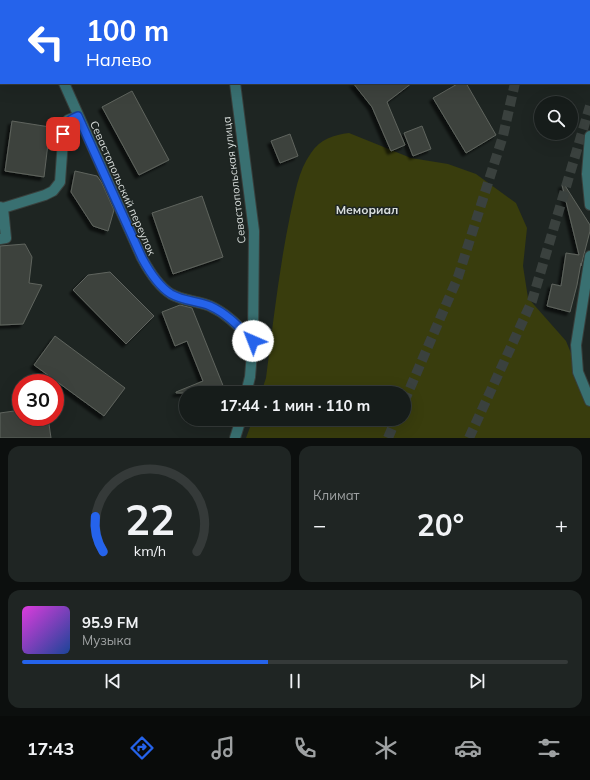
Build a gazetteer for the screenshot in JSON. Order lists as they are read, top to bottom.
{
  "streets": {
    "street": ["Севастопольская улица", "Севастопольский переулок"]
  },
  "crossings": [
    ["Севастопольская улица", "Севастопольский переулок"]
  ],
  "districts": ["Мемориал"],
  "page": {
    "turn": ["100 m", "Налево"],
    "limit": "30",
    "trip": "17:44 · 1 мин · 110 m",
    "tile": "Климат",
    "heat": ["−", "20°", "+"],
    "song": ["95.9 FM", "Музыка"],
    "tabs": "17:43",
    "gauge": ["22", "km/h"]
  }
}
